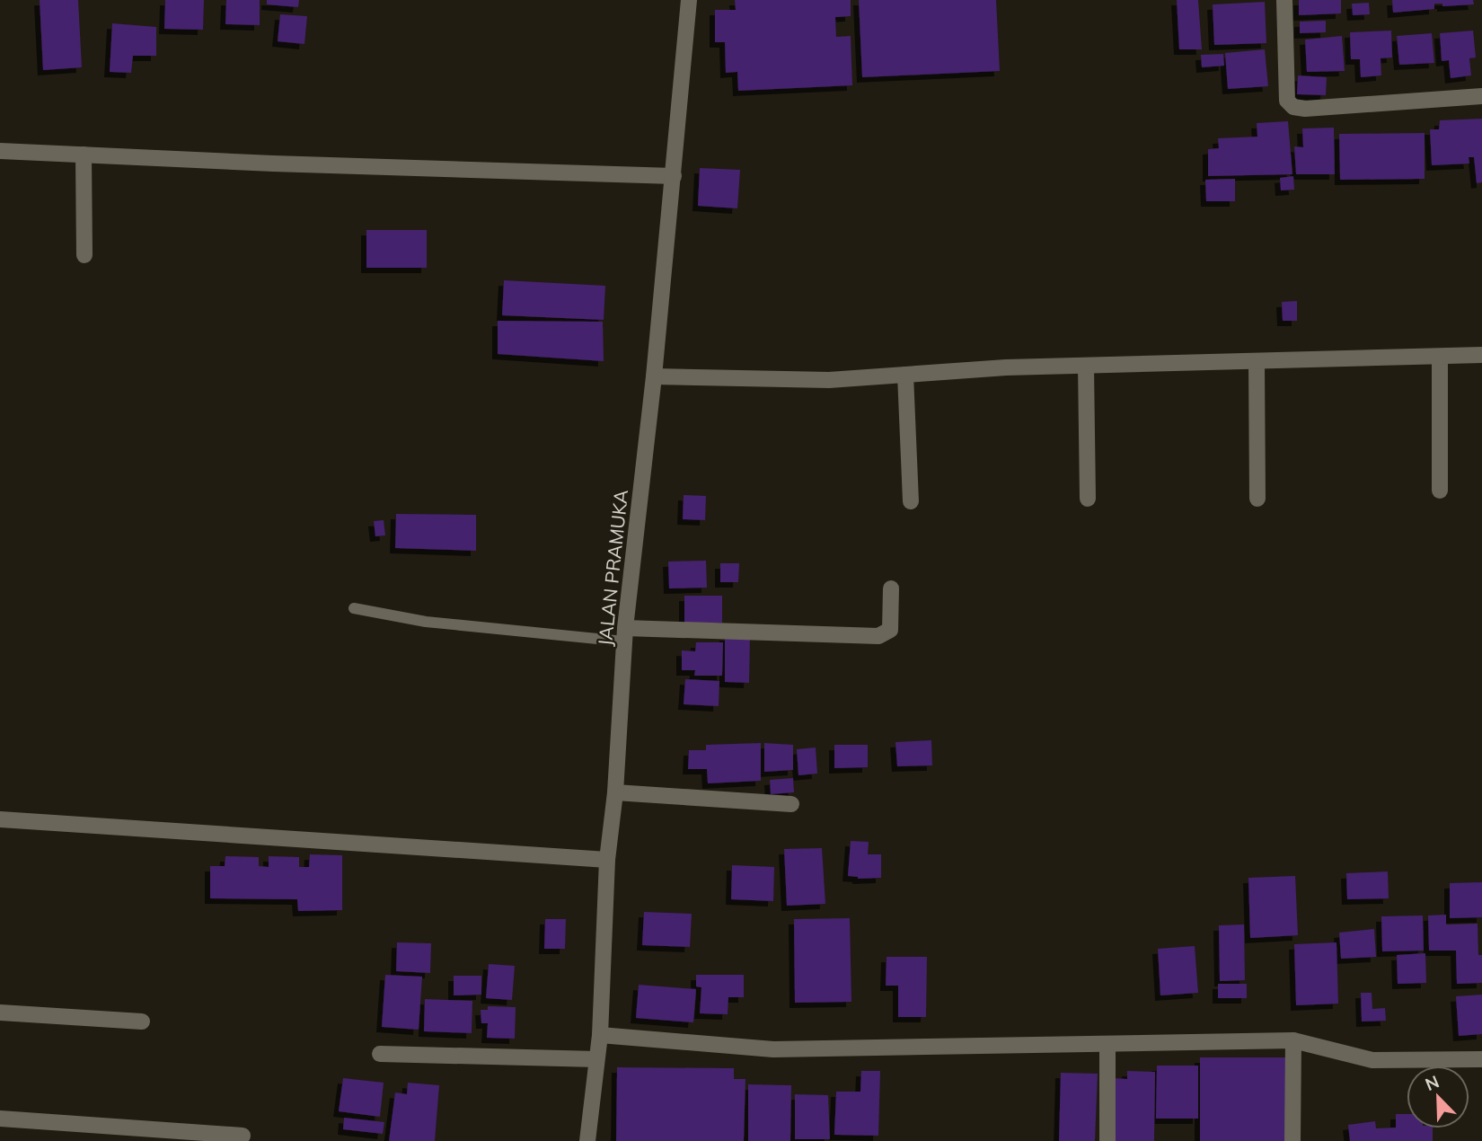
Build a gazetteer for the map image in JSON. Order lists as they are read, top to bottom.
{
  "streets": {
    "street": ["JALAN PRAMUKA"]
  },
  "north": "top left"
}
